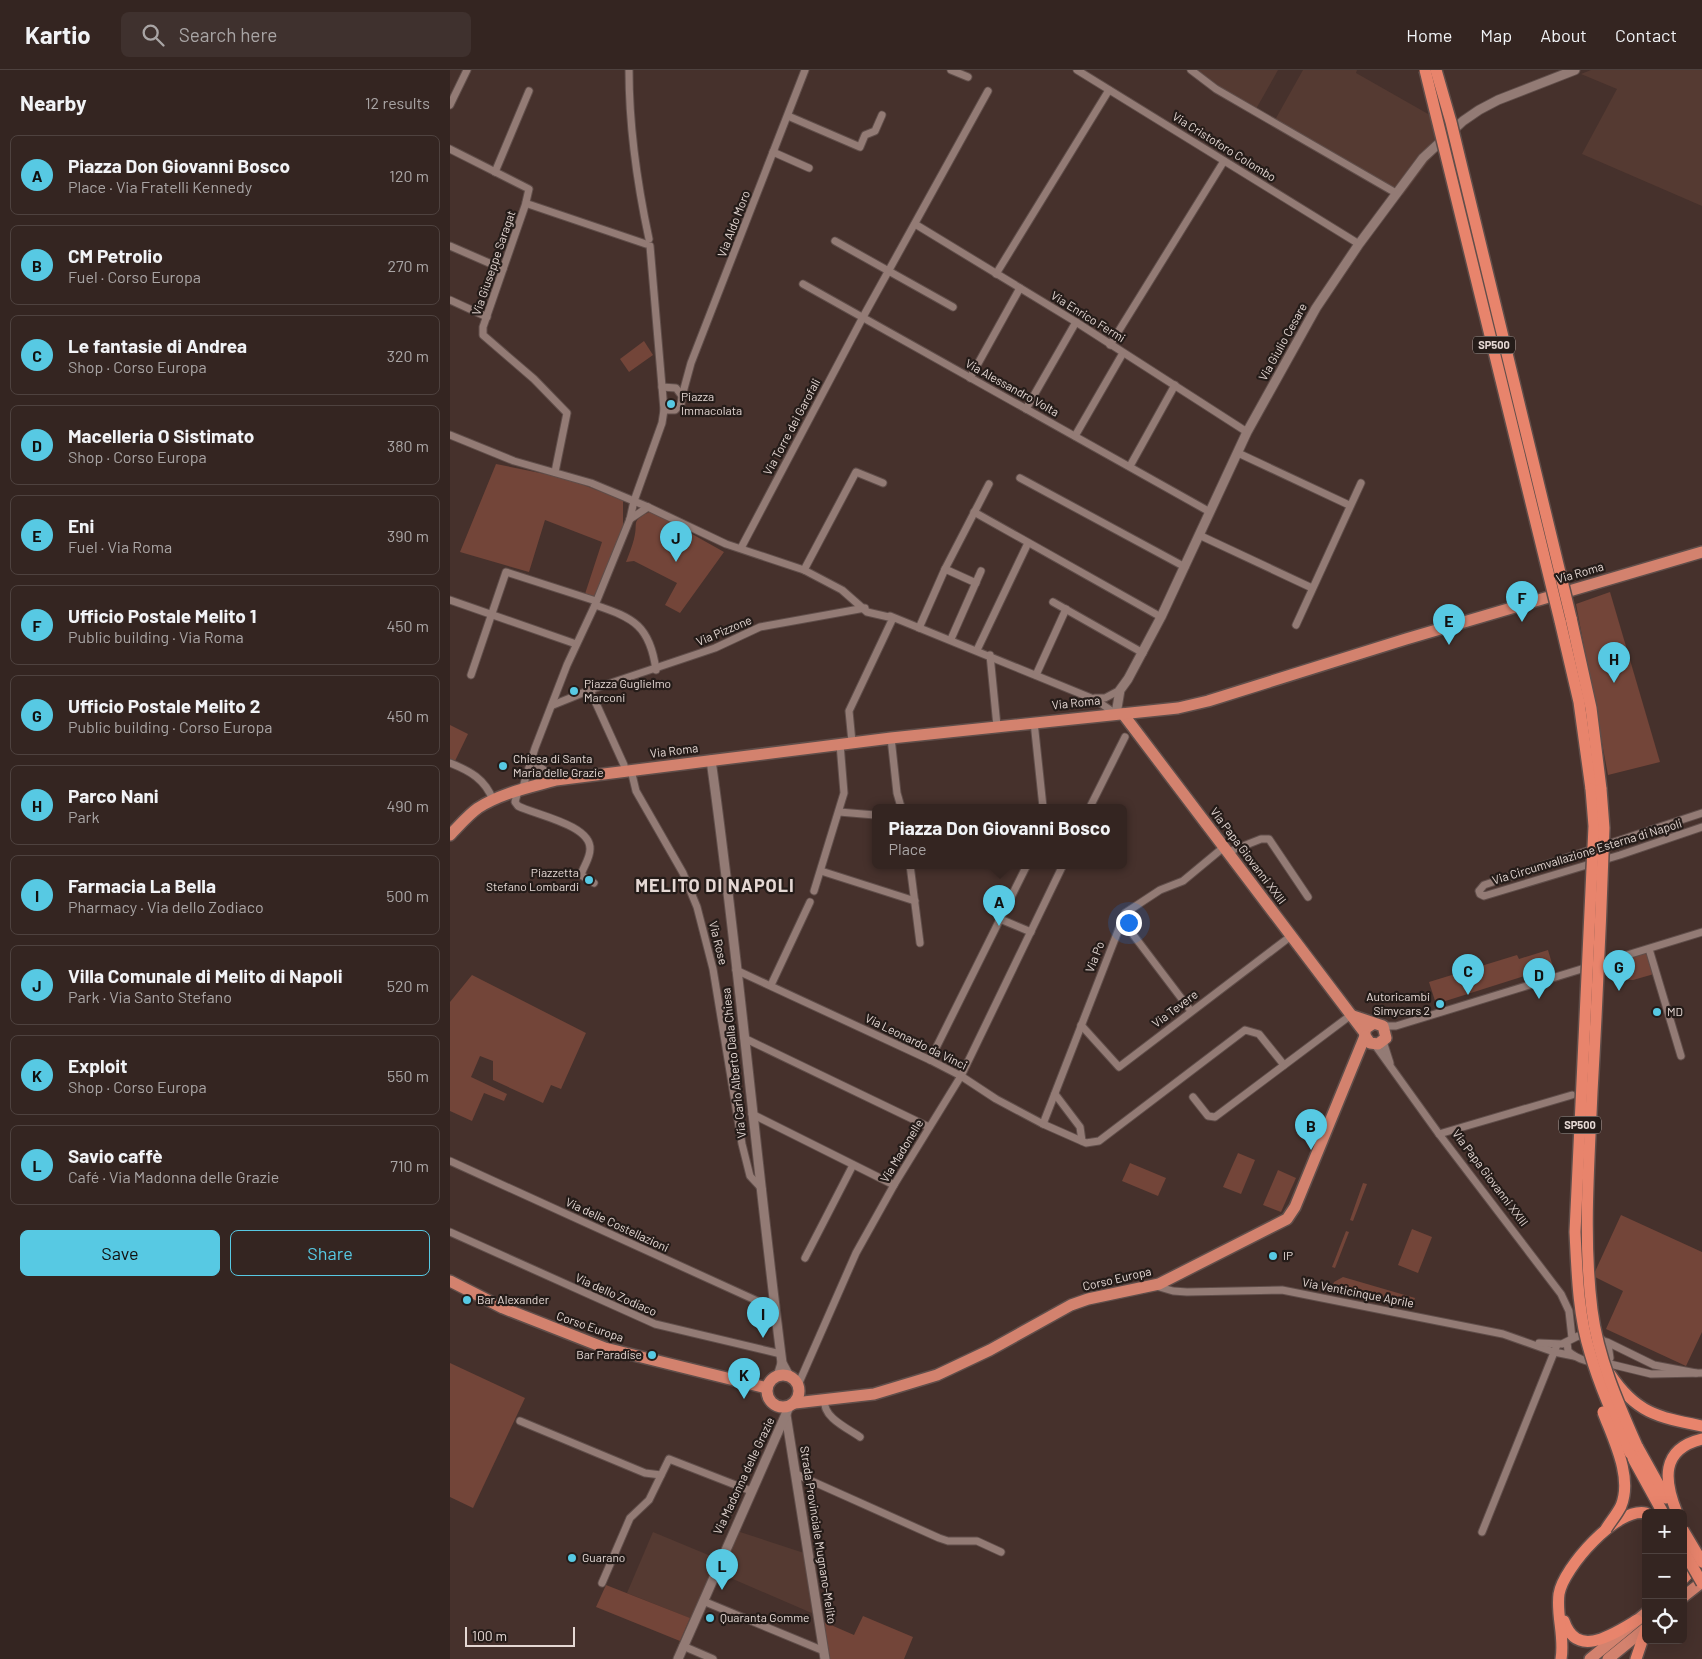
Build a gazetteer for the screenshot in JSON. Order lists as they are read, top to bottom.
{
  "streets": {
    "highway": ["SP500"],
    "main road": ["Via Roma", "Via Papa Giovanni XXIII", "Corso Europa"],
    "street": [
      "Via Cristoforo Colombo",
      "Via Aldo Moro",
      "Via Giuseppe Saragat",
      "Via Enrico Fermi",
      "Via Giulio Cesare",
      "Via Alessandro Volta",
      "Via Torre dei Garofali",
      "Via Pizzone",
      "Via Circumvallazione Esterna di Napoli",
      "Via Rose",
      "Via Po",
      "Via Tevere",
      "Via Leonardo da Vinci",
      "Via Carlo Alberto Dalla Chiesa",
      "Via Madonelle",
      "Via delle Costellazioni",
      "Via Venticinque Aprile",
      "Via dello Zodiaco",
      "Via Madonna delle Grazie",
      "Strada Provinciale Mugnano-Melito"
    ]
  },
  "crossings": [
    ["Via Cristoforo Colombo", "Via Giulio Cesare"],
    ["Via Enrico Fermi", "Via Giulio Cesare"],
    ["Via Enrico Fermi", "Via Torre dei Garofali"],
    ["Via Giulio Cesare", "Via Alessandro Volta"],
    ["Via Giulio Cesare", "Via Roma"],
    ["Via Giulio Cesare", "Via Papa Giovanni XXIII"],
    ["SP500", "Via Papa Giovanni XXIII"],
    ["Via Alessandro Volta", "Via Torre dei Garofali"],
    ["Via Roma", "Via Papa Giovanni XXIII"],
    ["Via Roma", "Via Rose"],
    ["Via Roma", "Via Carlo Alberto Dalla Chiesa"],
    ["Via Pizzone", "Via Rose"],
    ["Via Papa Giovanni XXIII", "Via Po"],
    ["Via Papa Giovanni XXIII", "Via Tevere"],
    ["Via Papa Giovanni XXIII", "Corso Europa"],
    ["Via Papa Giovanni XXIII", "Via Venticinque Aprile"],
    ["Via Rose", "Via Carlo Alberto Dalla Chiesa"],
    ["Via Po", "Via Tevere"],
    ["Via Po", "Via Leonardo da Vinci"],
    ["Via Leonardo da Vinci", "Via Carlo Alberto Dalla Chiesa"],
    ["Via Leonardo da Vinci", "Via Madonelle"],
    ["Via Carlo Alberto Dalla Chiesa", "Via delle Costellazioni"],
    ["Via Carlo Alberto Dalla Chiesa", "Corso Europa"],
    ["Via Carlo Alberto Dalla Chiesa", "Via dello Zodiaco"],
    ["Corso Europa", "Via Madonna delle Grazie"],
    ["Corso Europa", "Strada Provinciale Mugnano-Melito"],
    ["Via Madonna delle Grazie", "Strada Provinciale Mugnano-Melito"]
  ],
  "districts": ["MELITO DI NAPOLI"],
  "places": [
    "Piazza Immacolata",
    "Piazza Guglielmo Marconi",
    "Chiesa di Santa Maria delle Grazie",
    "Piazzetta Stefano Lombardi",
    "Autoricambi Simycars 2",
    "MD",
    "IP",
    "Bar Alexander",
    "Bar Paradise",
    "Guarano",
    "Quaranta Gomme"
  ],
  "scale_bar": "100 m",
  "page": {
    "header": "Kartio",
    "search": "Search here",
    "nav": [
      "Home",
      "Map",
      "About",
      "Contact"
    ],
    "heading": ["Nearby", "12 results"],
    "list": [
      {
        "mark": "A",
        "name": "Piazza Don Giovanni Bosco",
        "note": "Place · Via Fratelli Kennedy",
        "value": "120 m"
      },
      {
        "mark": "B",
        "name": "CM Petrolio",
        "note": "Fuel · Corso Europa",
        "value": "270 m"
      },
      {
        "mark": "C",
        "name": "Le fantasie di Andrea",
        "note": "Shop · Corso Europa",
        "value": "320 m"
      },
      {
        "mark": "D",
        "name": "Macelleria O Sistimato",
        "note": "Shop · Corso Europa",
        "value": "380 m"
      },
      {
        "mark": "E",
        "name": "Eni",
        "note": "Fuel · Via Roma",
        "value": "390 m"
      },
      {
        "mark": "F",
        "name": "Ufficio Postale Melito 1",
        "note": "Public building · Via Roma",
        "value": "450 m"
      },
      {
        "mark": "G",
        "name": "Ufficio Postale Melito 2",
        "note": "Public building · Corso Europa",
        "value": "450 m"
      },
      {
        "mark": "H",
        "name": "Parco Nani",
        "note": "Park",
        "value": "490 m"
      },
      {
        "mark": "I",
        "name": "Farmacia La Bella",
        "note": "Pharmacy · Via dello Zodiaco",
        "value": "500 m"
      },
      {
        "mark": "J",
        "name": "Villa Comunale di Melito di Napoli",
        "note": "Park · Via Santo Stefano",
        "value": "520 m"
      },
      {
        "mark": "K",
        "name": "Exploit",
        "note": "Shop · Corso Europa",
        "value": "550 m"
      },
      {
        "mark": "L",
        "name": "Savio caffè",
        "note": "Café · Via Madonna delle Grazie",
        "value": "710 m"
      }
    ],
    "pins": [
      "J",
      "F",
      "E",
      "H",
      "A",
      "G",
      "C",
      "D",
      "B",
      "I",
      "K",
      "L"
    ],
    "popup": ["Piazza Don Giovanni Bosco", "Place"],
    "buttons": ["Save", "Share"],
    "map_buttons": ["+", "−"],
    "scale": "100 m"
  }
}
